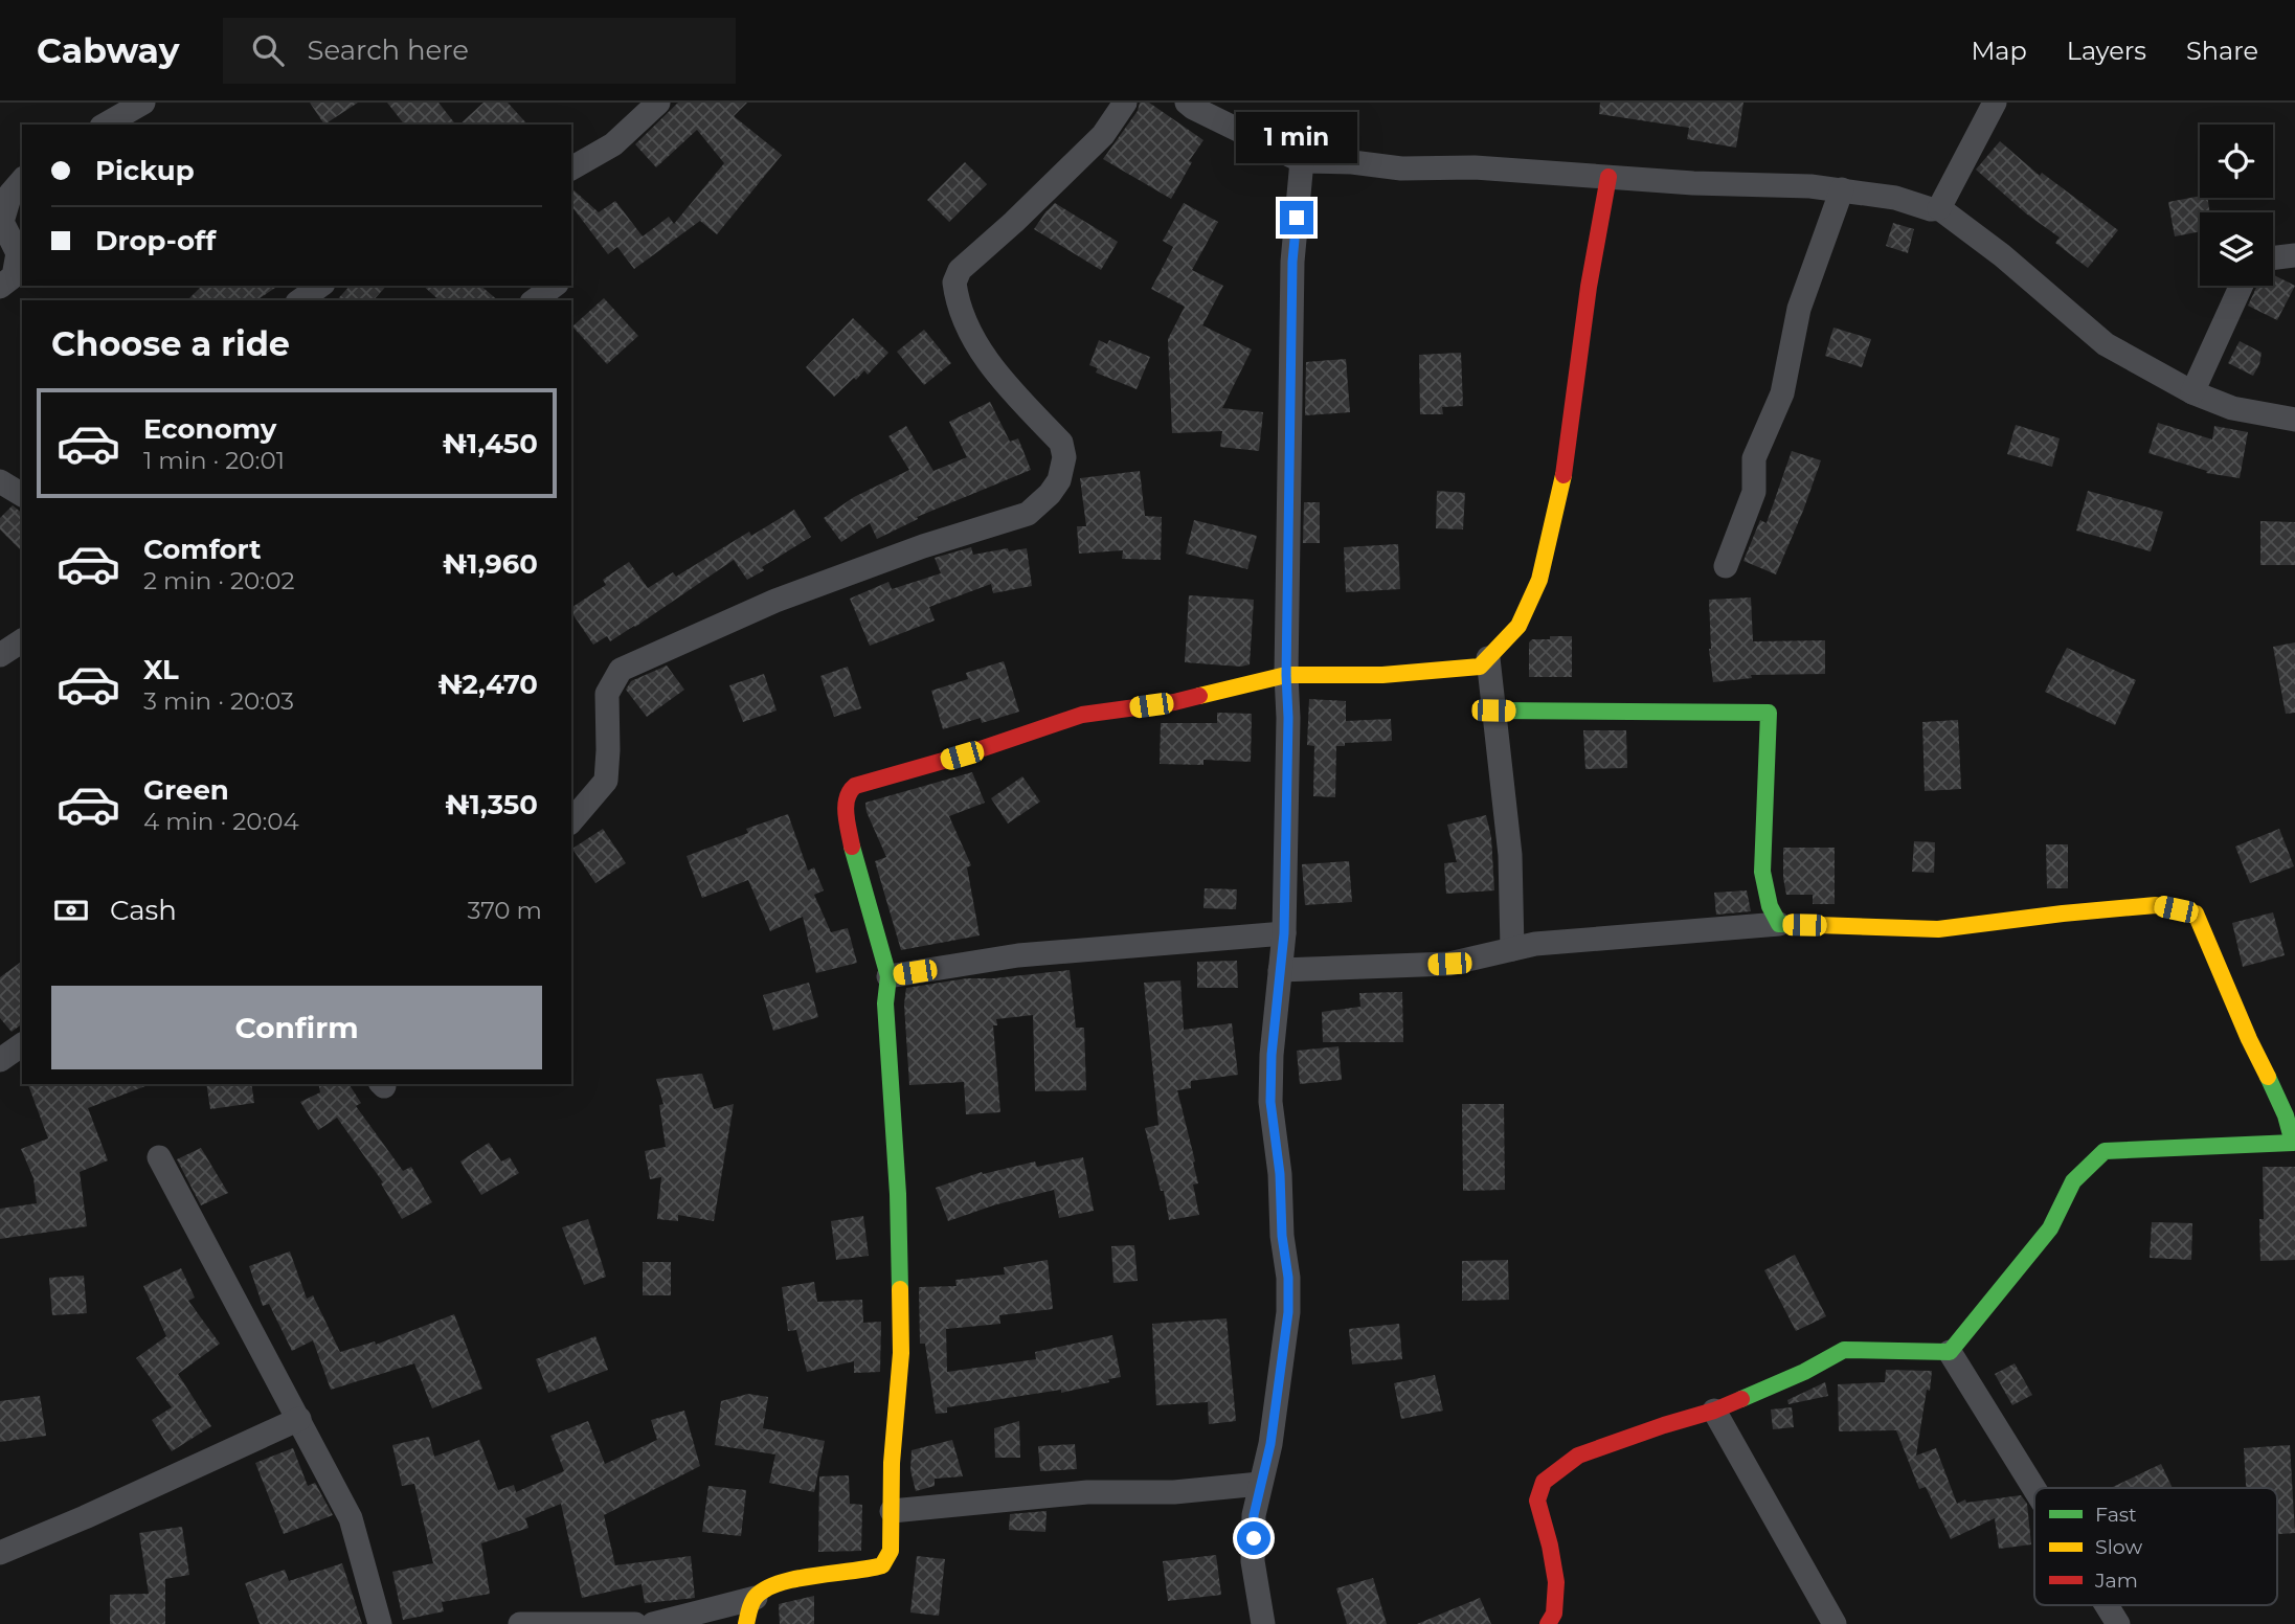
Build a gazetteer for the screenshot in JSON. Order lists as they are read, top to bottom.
{
  "legend": ["Fast", "Slow", "Jam"],
  "page": {
    "header": "Cabway",
    "search": "Search here",
    "nav": ["Map", "Layers", "Share"],
    "bubble": "1 min",
    "banner": ["Pickup", "Drop-off"],
    "heading": "Choose a ride",
    "list": [
      {
        "name": "Economy",
        "note": "1 min · 20:01",
        "value": "₦1,450"
      },
      {
        "name": "Comfort",
        "note": "2 min · 20:02",
        "value": "₦1,960"
      },
      {
        "name": "XL",
        "note": "3 min · 20:03",
        "value": "₦2,470"
      },
      {
        "name": "Green",
        "note": "4 min · 20:04",
        "value": "₦1,350"
      }
    ],
    "pay": ["Cash", "370 m"],
    "buttons": "Confirm"
  }
}
